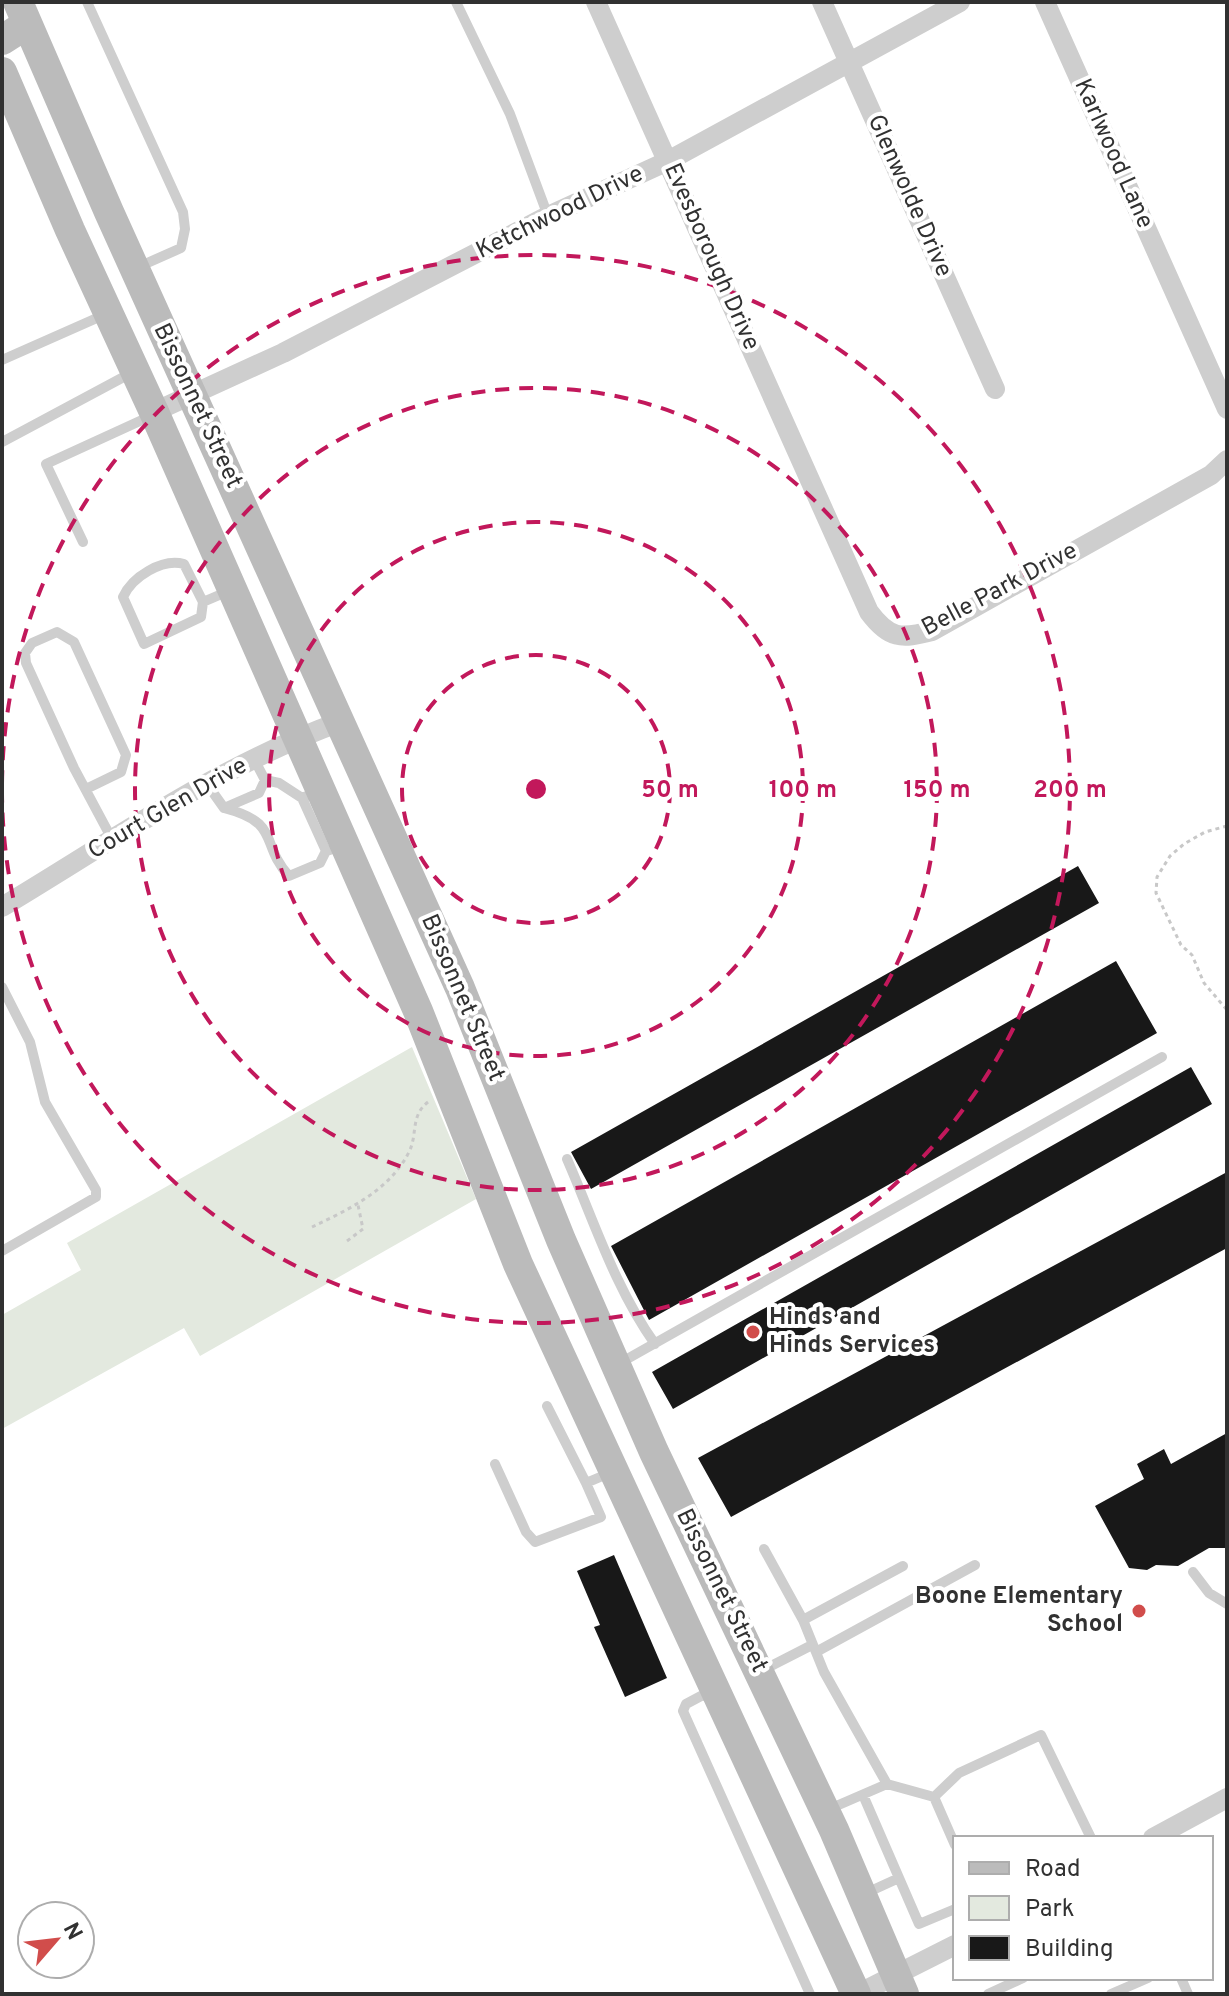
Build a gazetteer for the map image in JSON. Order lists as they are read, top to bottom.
{
  "streets": {
    "main road": ["Bissonnet Street"],
    "street": [
      "Karlwood Lane",
      "Glenwolde Drive",
      "Ketchwood Drive",
      "Evesborough Drive",
      "Belle Park Drive",
      "Court Glen Drive"
    ]
  },
  "crossings": [
    ["Glenwolde Drive", "Ketchwood Drive"],
    ["Ketchwood Drive", "Evesborough Drive"],
    ["Ketchwood Drive", "Bissonnet Street"],
    ["Evesborough Drive", "Belle Park Drive"],
    ["Bissonnet Street", "Court Glen Drive"]
  ],
  "places": ["Hinds and Hinds Services", "Boone Elementary School"],
  "legend": ["Road", "Park", "Building"],
  "north": "top right",
  "rings": [
    "50 m",
    "100 m",
    "150 m",
    "200 m"
  ]
}
